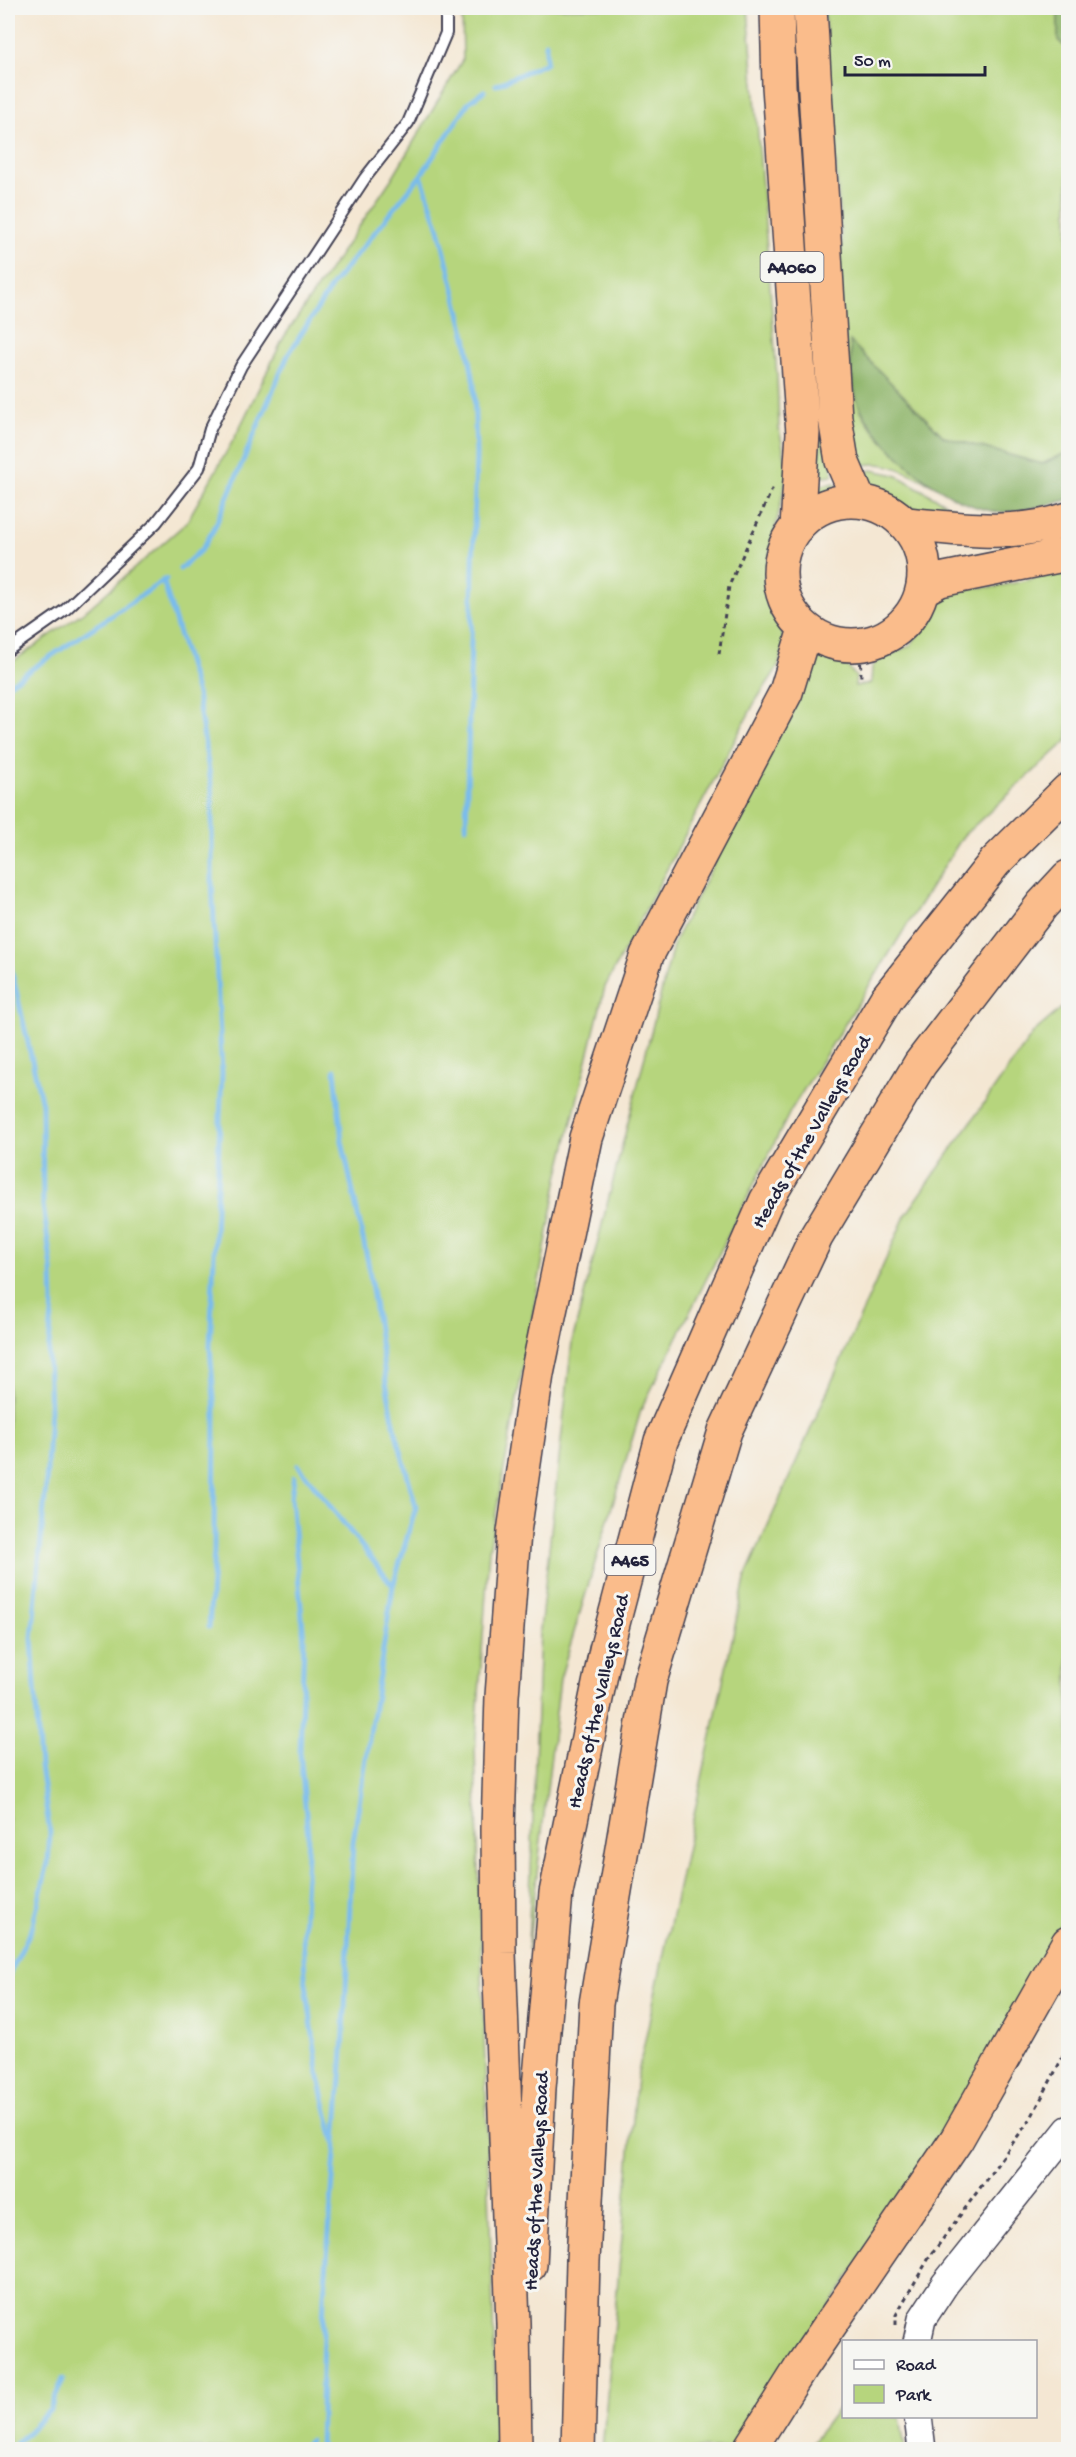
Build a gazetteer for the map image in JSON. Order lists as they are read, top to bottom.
{
  "streets": {
    "highway": ["A4060", "Heads of the Valleys Road", "A465"]
  },
  "legend": ["Road", "Park"],
  "scale_bar": "50 m"
}
